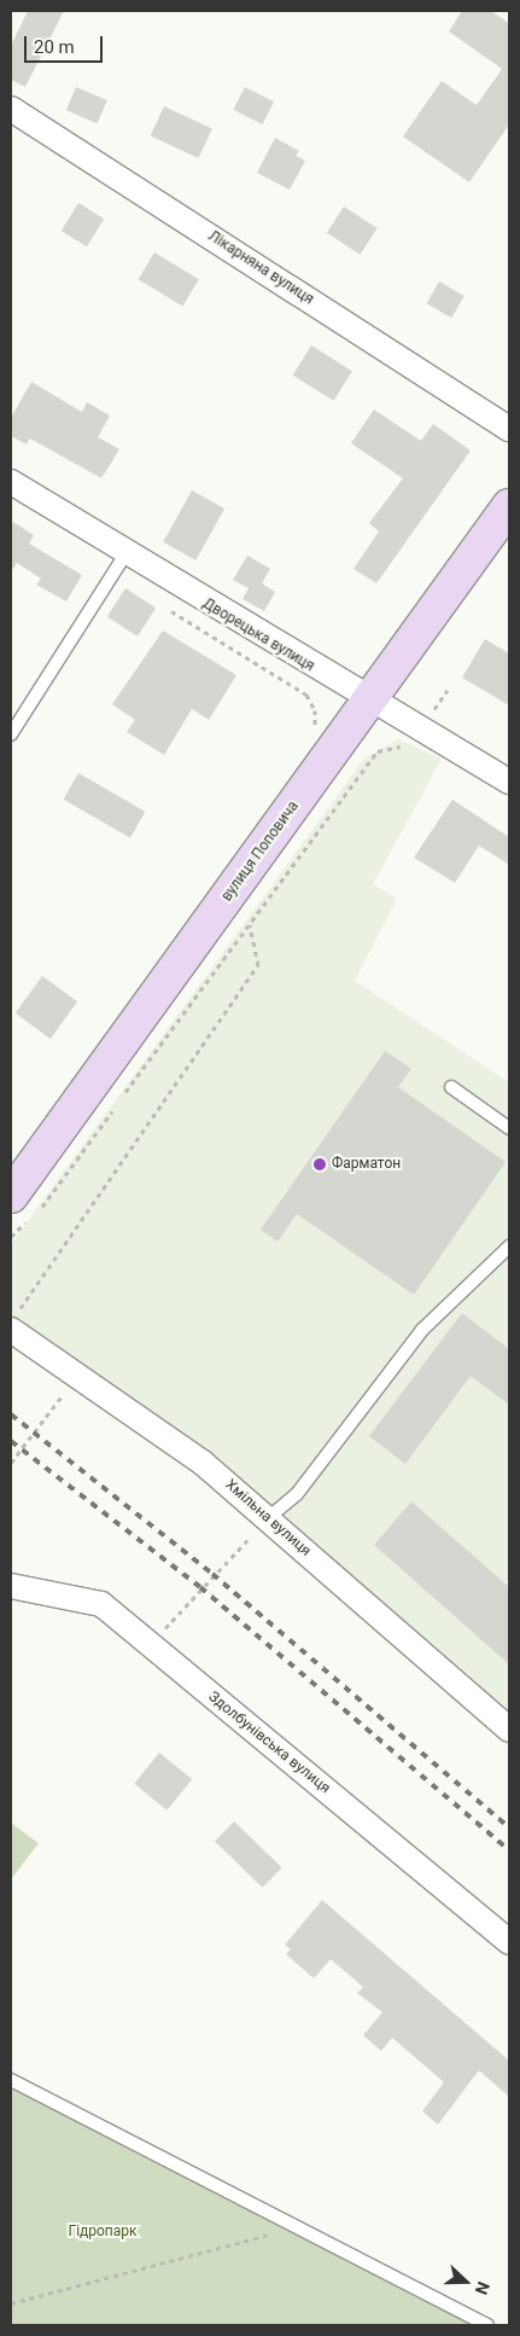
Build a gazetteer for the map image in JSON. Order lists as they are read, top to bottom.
{
  "streets": {
    "main road": ["вулиця Поповича"],
    "street": [
      "Лікарняна вулиця",
      "Дворецька вулиця",
      "Хмільна вулиця",
      "Здолбунівська вулиця"
    ]
  },
  "crossings": [
    ["Дворецька вулиця", "вулиця Поповича"]
  ],
  "parks": ["Гідропарк"],
  "places": ["Фарматон"],
  "scale_bar": "20 m",
  "north": "right"
}
